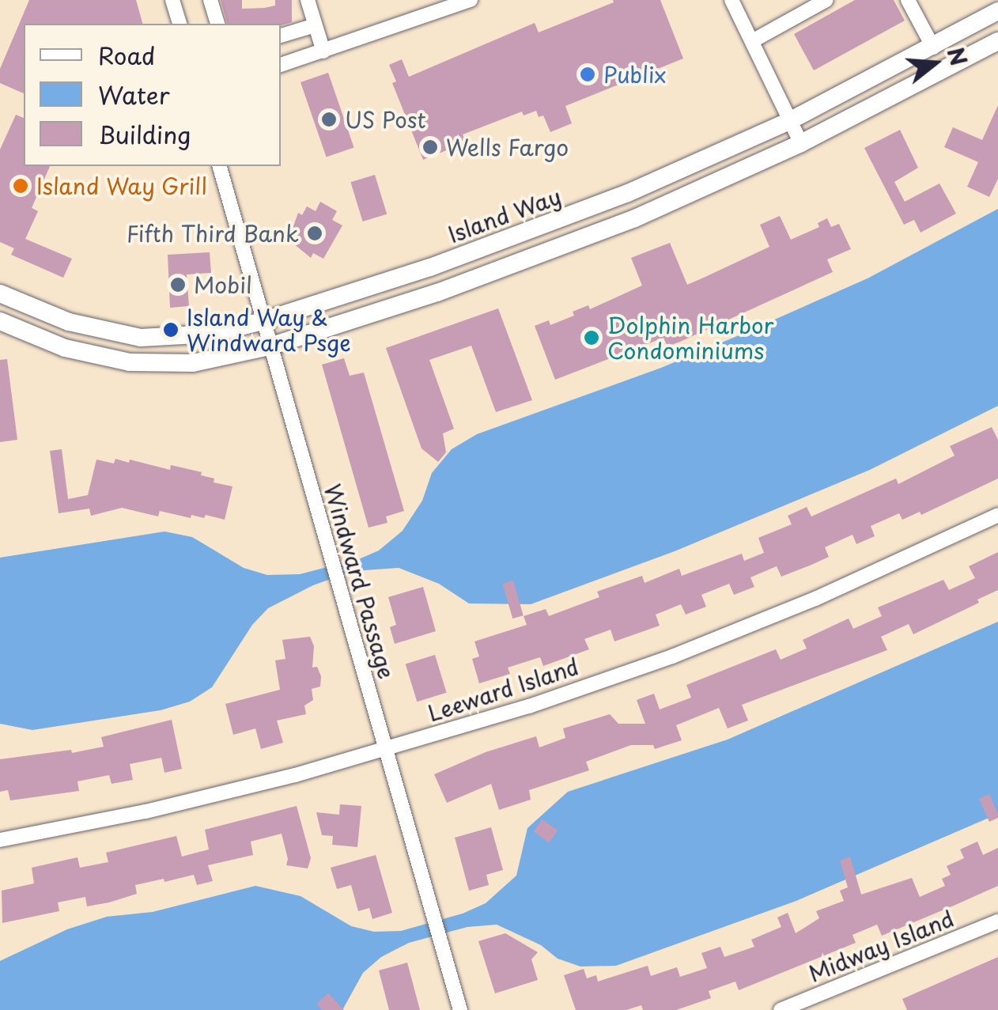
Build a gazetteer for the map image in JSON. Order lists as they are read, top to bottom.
{
  "streets": {
    "street": [
      "Island Way",
      "Windward Passage",
      "Leeward Island",
      "Midway Island"
    ]
  },
  "crossings": [
    ["Island Way", "Windward Passage"],
    ["Windward Passage", "Leeward Island"]
  ],
  "places": [
    "Publix",
    "US Post",
    "Wells Fargo",
    "Island Way Grill",
    "Fifth Third Bank",
    "Mobil",
    "Island Way & Windward Psge",
    "Dolphin Harbor Condominiums"
  ],
  "legend": ["Road", "Water", "Building"],
  "north": "right"
}
